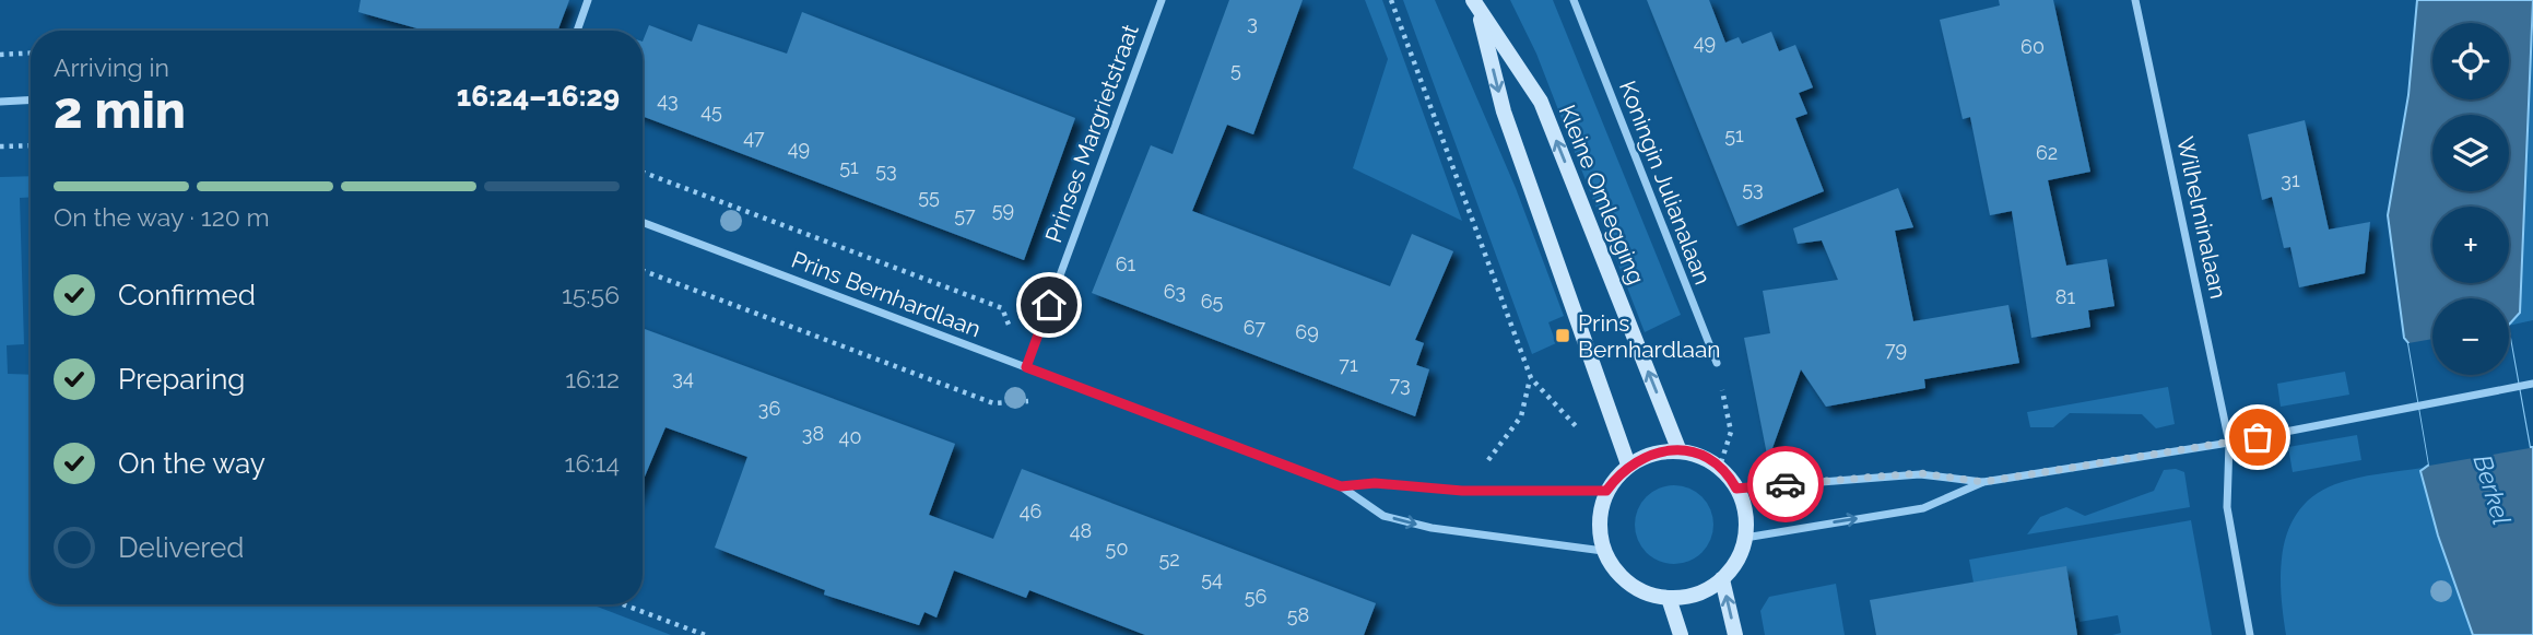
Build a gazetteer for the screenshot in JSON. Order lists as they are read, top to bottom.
{
  "streets": {
    "street": [
      "Prinses Margrietstraat",
      "Koningin Julianalaan",
      "Kleine Omlegging",
      "Wilhelminalaan",
      "Prins Bernhardlaan"
    ]
  },
  "crossings": [
    ["Prinses Margrietstraat", "Prins Bernhardlaan"],
    ["Kleine Omlegging", "Prins Bernhardlaan"]
  ],
  "water": ["Berkel"],
  "places": {
    "transit": ["Prins Bernhardlaan"]
  },
  "house_numbers": [
    "3",
    "49",
    "60",
    "5",
    "43",
    "45",
    "51",
    "47",
    "49",
    "62",
    "51",
    "53",
    "31",
    "53",
    "55",
    "59",
    "57",
    "61",
    "63",
    "81",
    "65",
    "67",
    "69",
    "79",
    "71",
    "34",
    "73",
    "36",
    "38",
    "40",
    "46",
    "48",
    "50",
    "52",
    "54",
    "56",
    "58"
  ],
  "page": {
    "map_buttons": ["+", "−"],
    "heading": ["2 min", "Arriving in", "16:24–16:29"],
    "bar": "On the way · 120 m",
    "list": [
      ["Confirmed", "15:56"],
      ["Preparing", "16:12"],
      ["On the way", "16:14"],
      "Delivered"
    ]
  }
}
